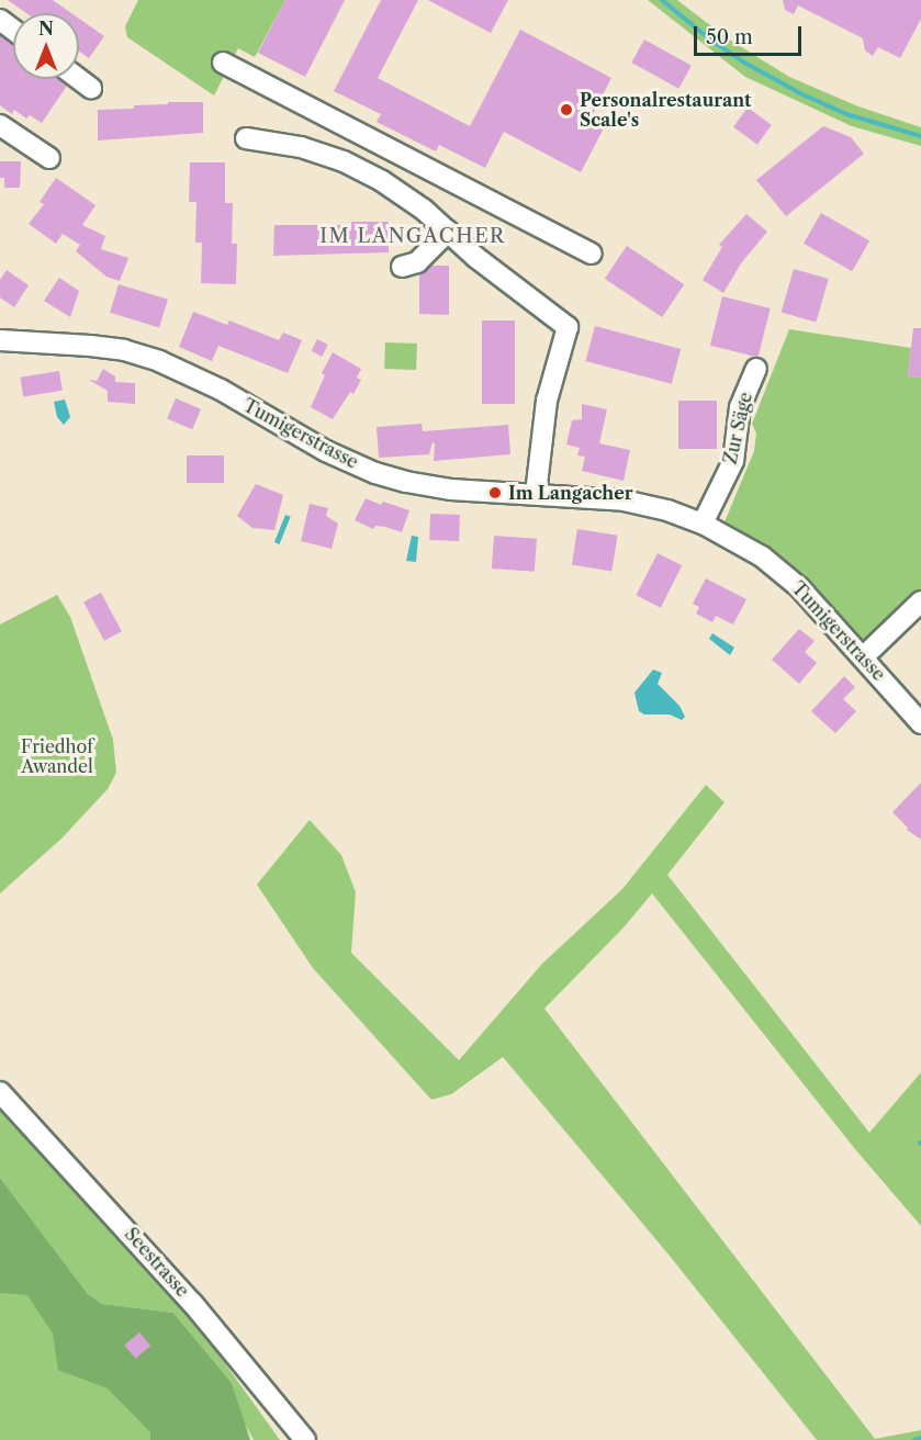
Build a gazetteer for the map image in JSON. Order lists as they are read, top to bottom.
{
  "streets": {
    "street": ["Zur Säge", "Tumigerstrasse", "Seestrasse"]
  },
  "crossings": [
    ["Zur Säge", "Tumigerstrasse"]
  ],
  "districts": ["IM LANGACHER"],
  "parks": ["Friedhof Awandel"],
  "places": ["Personalrestaurant Scale's", "Im Langacher"],
  "scale_bar": "50 m",
  "north": "top"
}
